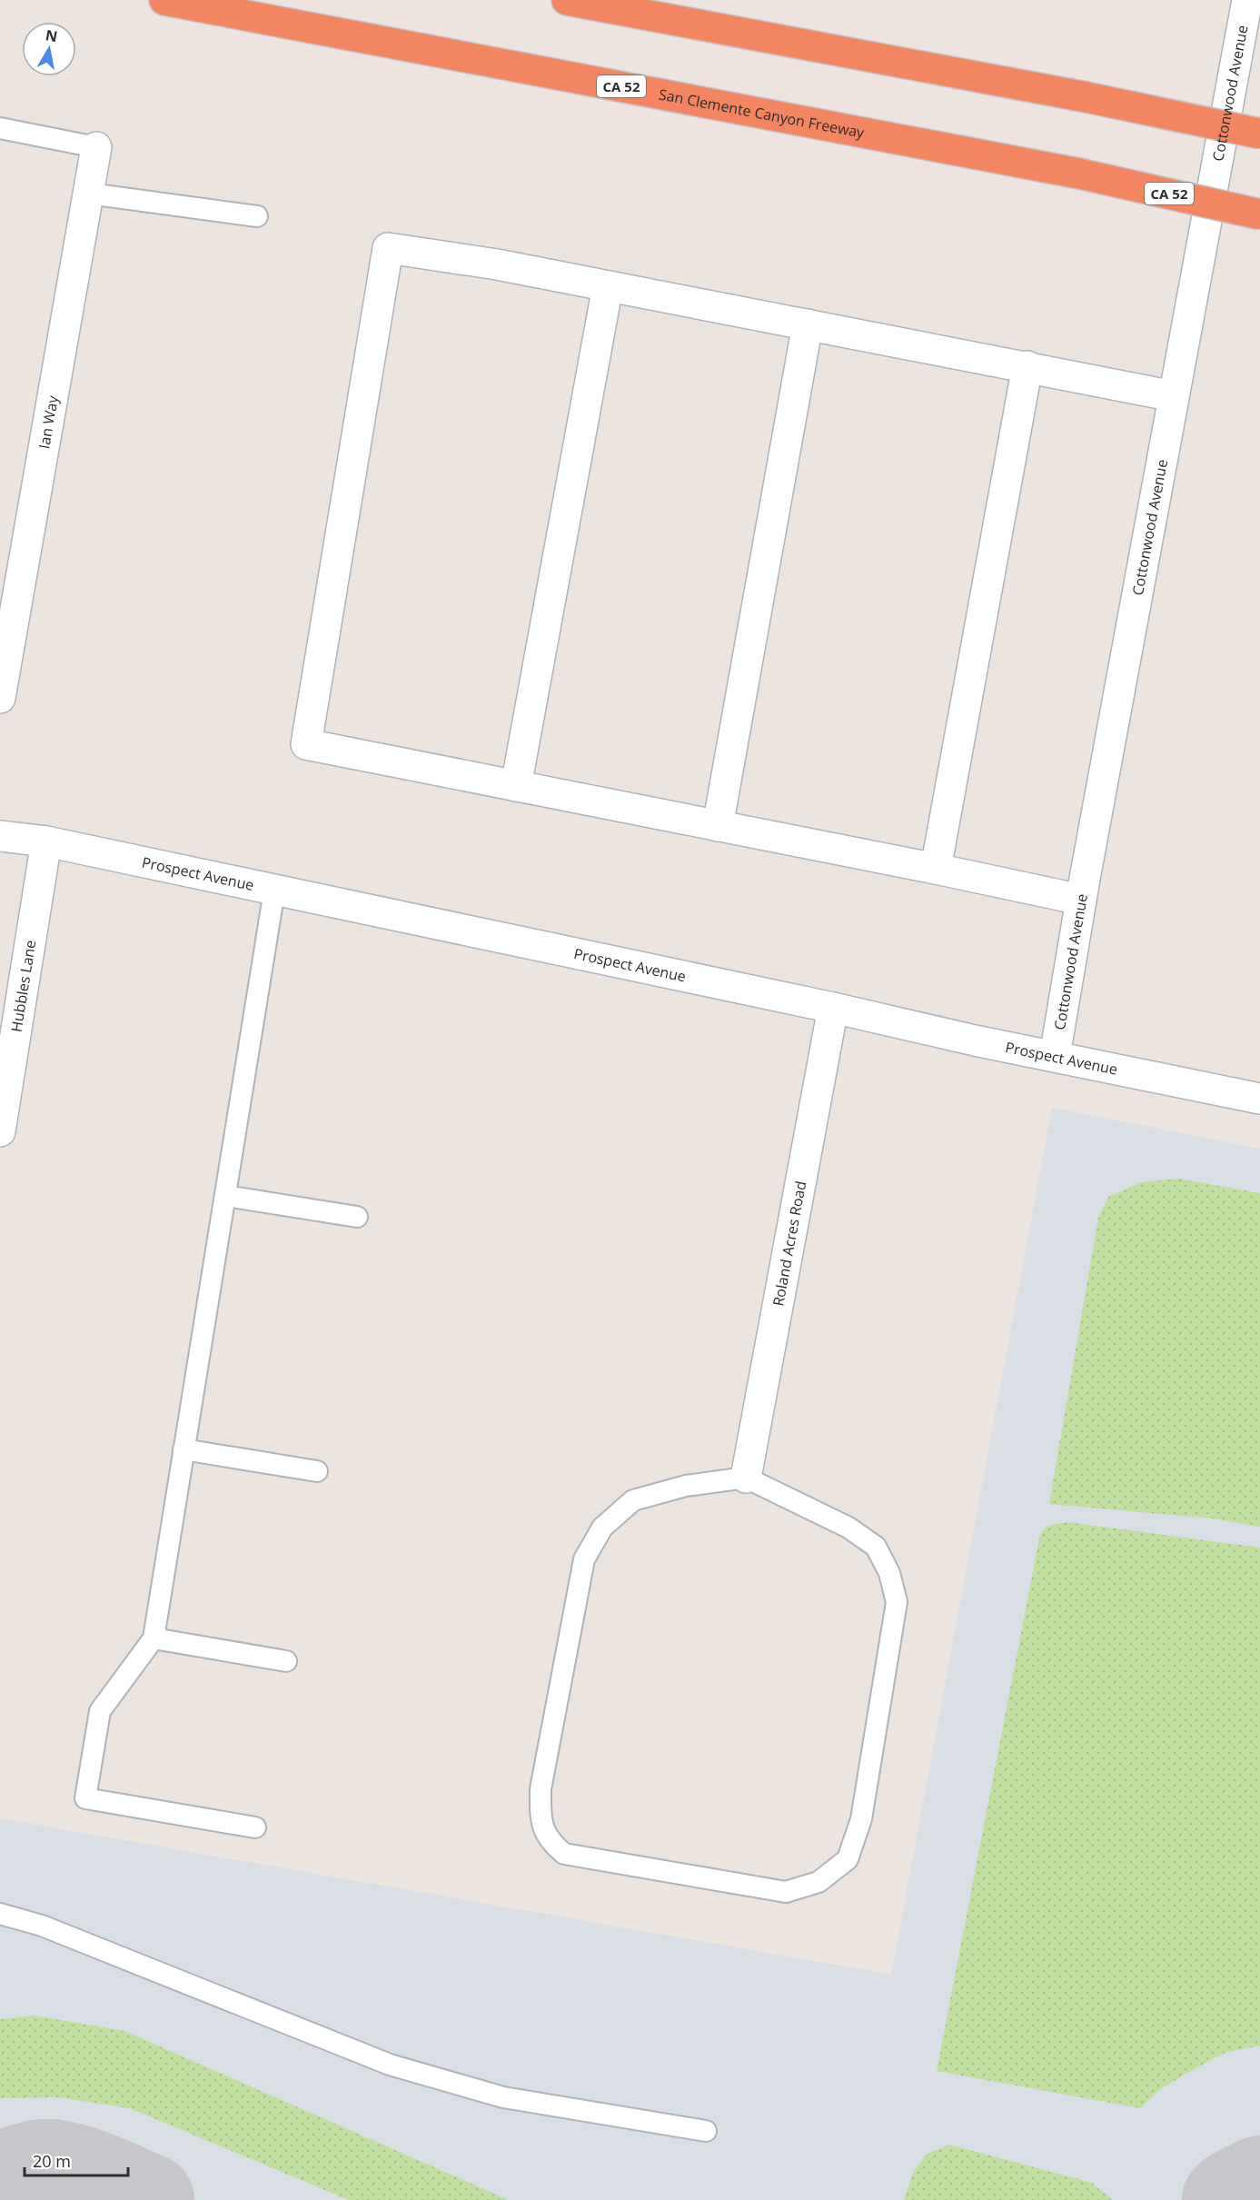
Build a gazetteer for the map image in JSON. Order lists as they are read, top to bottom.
{
  "streets": {
    "highway": ["CA 52", "San Clemente Canyon Freeway"],
    "street": [
      "Cottonwood Avenue",
      "Ian Way",
      "Prospect Avenue",
      "Hubbles Lane",
      "Roland Acres Road"
    ]
  },
  "crossings": [
    ["Cottonwood Avenue", "Prospect Avenue"],
    ["Prospect Avenue", "Hubbles Lane"],
    ["Prospect Avenue", "Roland Acres Road"]
  ],
  "scale_bar": "20 m",
  "north": "top"
}
